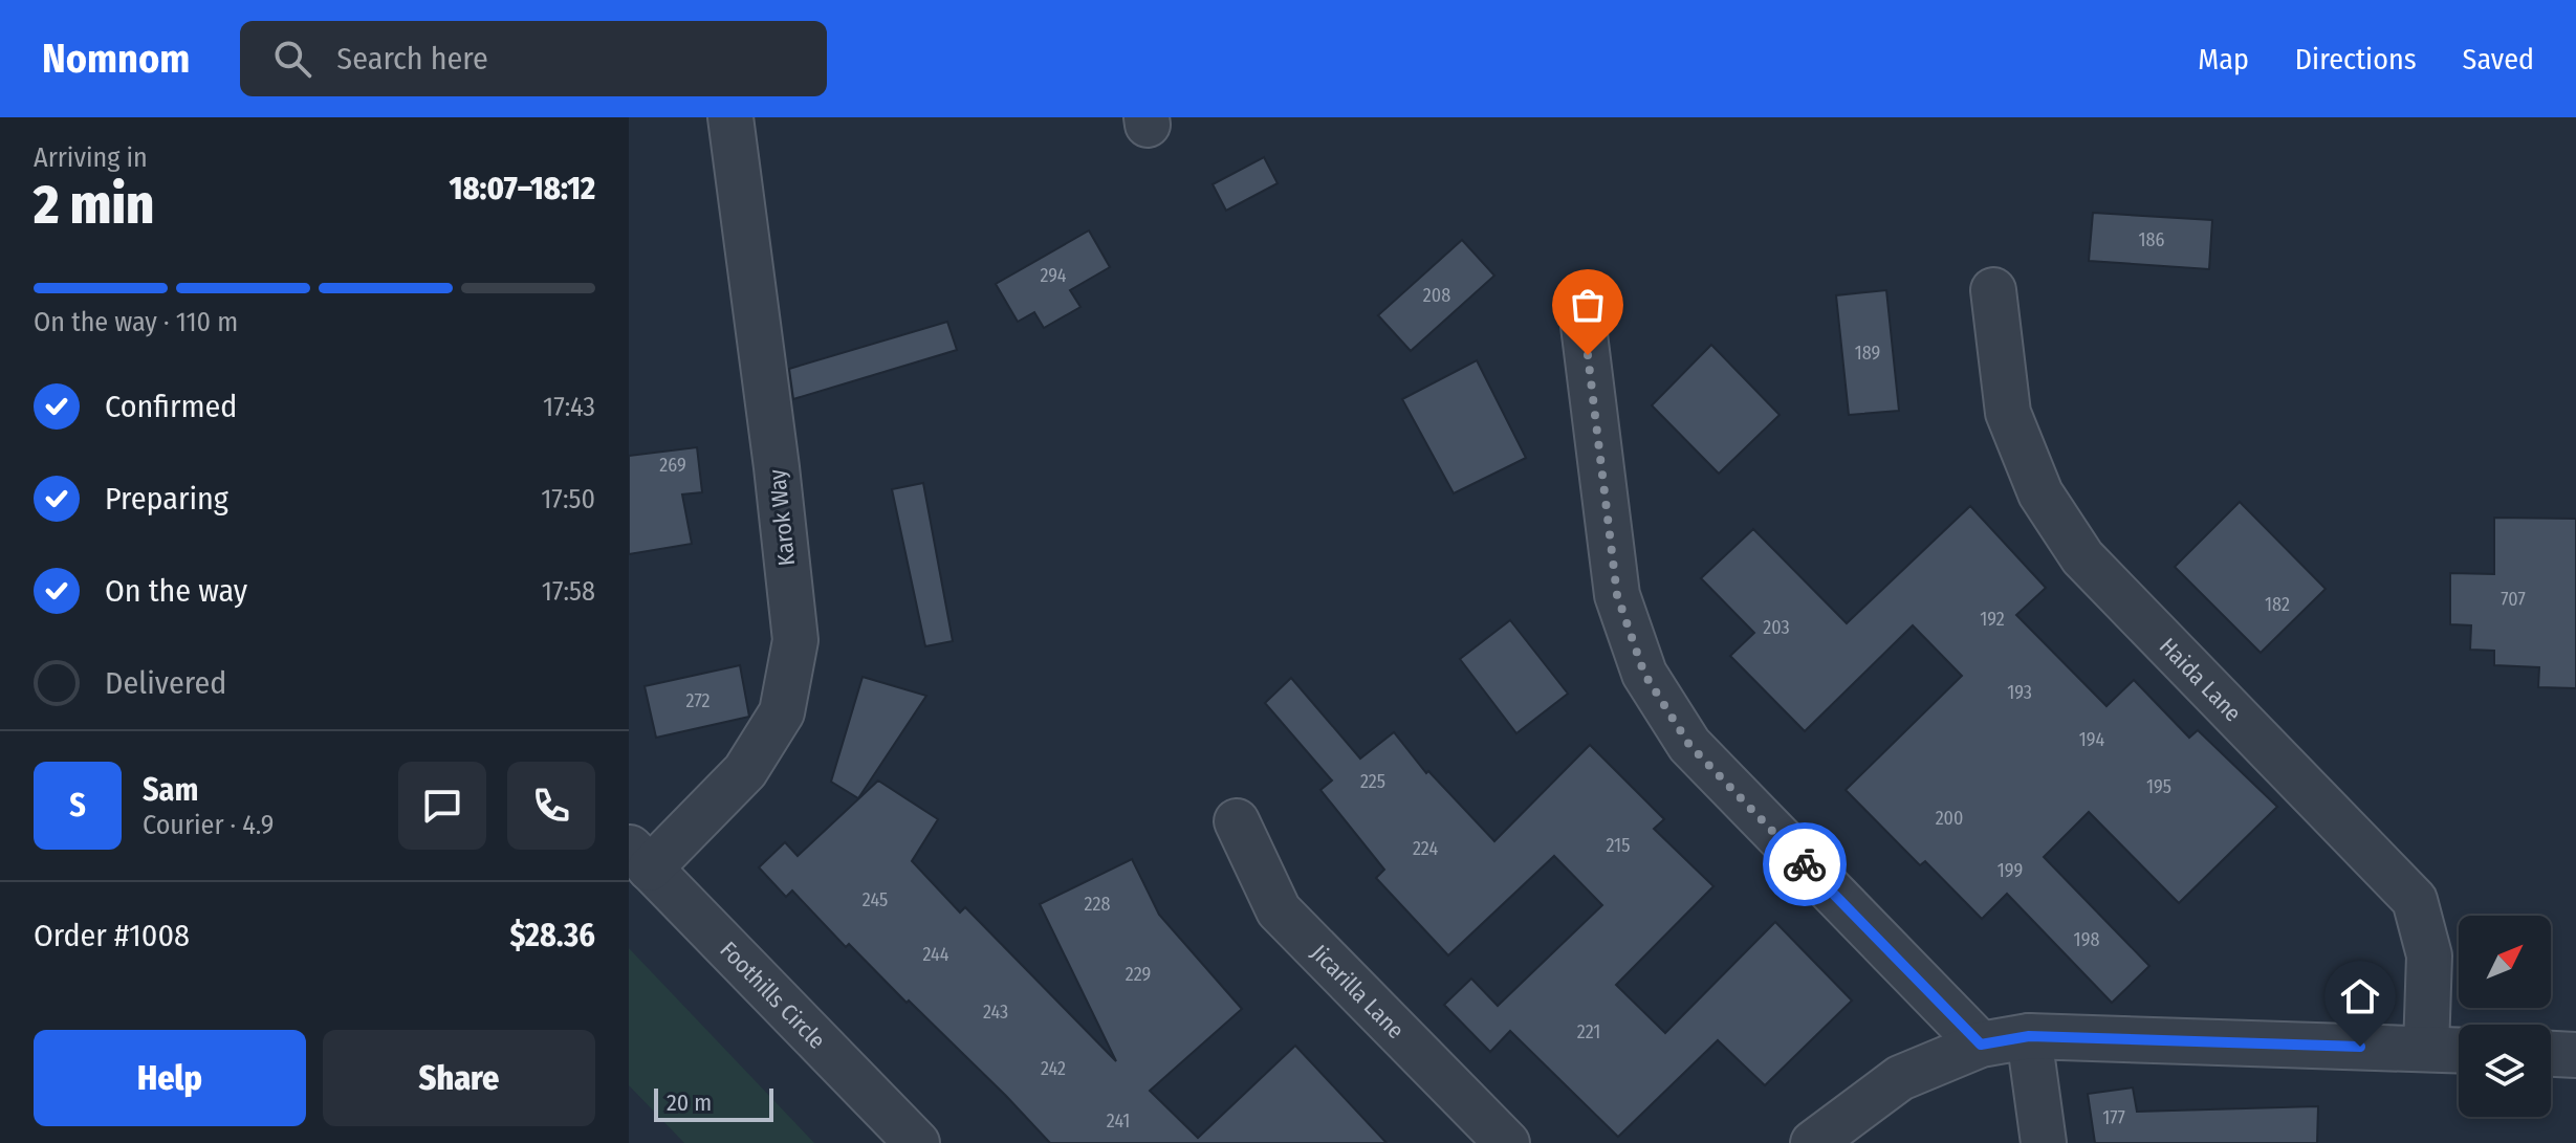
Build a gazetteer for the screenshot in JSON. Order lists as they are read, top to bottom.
{
  "streets": {
    "street": [
      "Karok Way",
      "Haida Lane",
      "Jicarilla Lane",
      "Foothills Circle"
    ]
  },
  "crossings": [
    ["Karok Way", "Foothills Circle"]
  ],
  "house_numbers": [
    "186",
    "294",
    "208",
    "189",
    "269",
    "707",
    "182",
    "192",
    "203",
    "193",
    "272",
    "194",
    "225",
    "195",
    "200",
    "215",
    "224",
    "199",
    "245",
    "228",
    "198",
    "244",
    "229",
    "243",
    "221",
    "242",
    "177",
    "241"
  ],
  "scale_bar": "20 m",
  "north": "top right",
  "page": {
    "header": "Nomnom",
    "search": "Search here",
    "nav": ["Map", "Directions", "Saved"],
    "heading": ["2 min", "Arriving in", "18:07–18:12"],
    "panel": [
      "Sam",
      "Courier · 4.9",
      "Order #1008",
      "$28.36"
    ],
    "bar": "On the way · 110 m",
    "list": [
      ["Confirmed", "17:43"],
      ["Preparing", "17:50"],
      ["On the way", "17:58"],
      "Delivered"
    ],
    "round": "S",
    "buttons": ["Help", "Share"],
    "scale": "20 m"
  }
}
